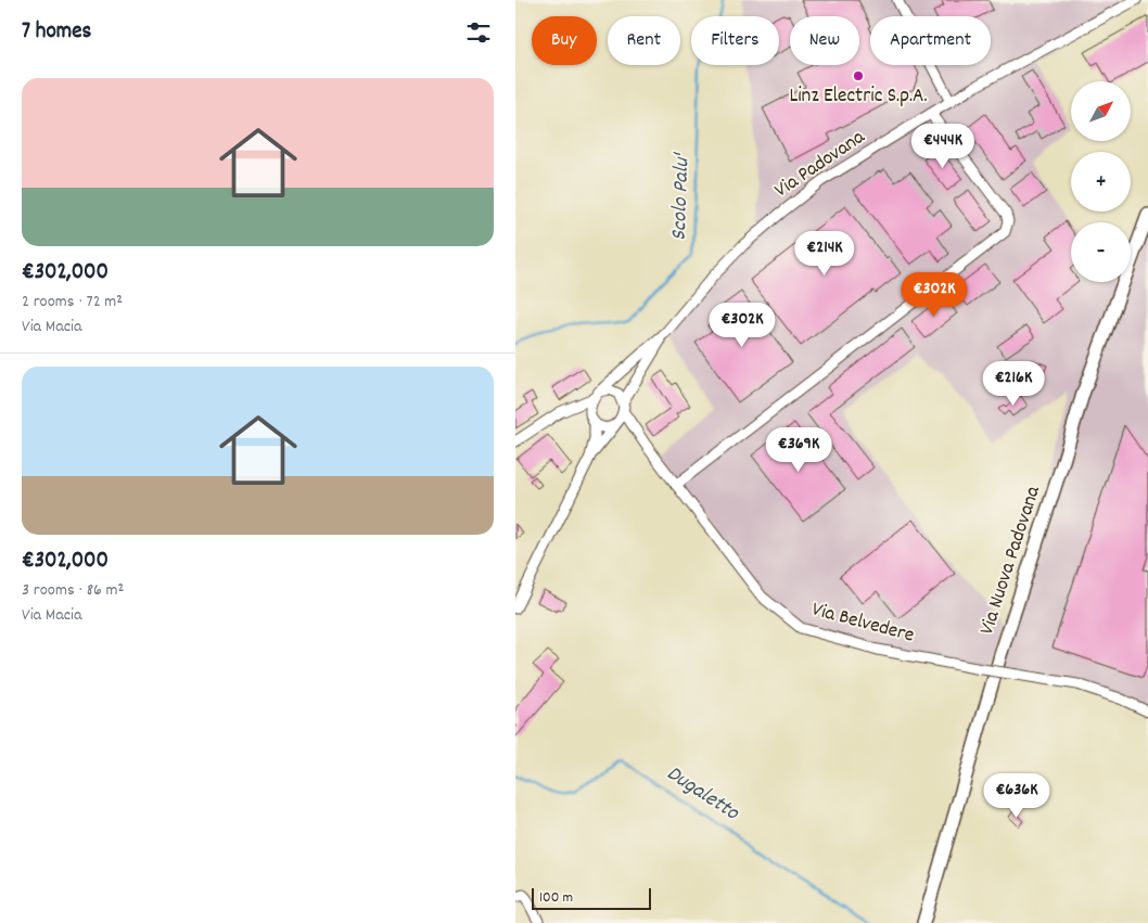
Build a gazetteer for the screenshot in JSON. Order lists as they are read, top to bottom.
{
  "streets": {
    "main road": ["Via Nuova Padovana"],
    "street": ["Via Padovana", "Via Belvedere"]
  },
  "crossings": [
    ["Via Padovana", "Via Belvedere"]
  ],
  "water": ["Scolo Palu'", "Dugaletto"],
  "places": ["Linz Electric S.p.A."],
  "scale_bar": "100 m",
  "north": "top right",
  "page": {
    "heading": "7 homes",
    "chip": [
      "Buy",
      "Rent",
      "Filters",
      "New",
      "Apartment"
    ],
    "list": [
      {
        "name": "€302,000",
        "note": "2 rooms · 72 m² · Via Macia"
      },
      {
        "name": "€302,000",
        "note": "3 rooms · 86 m² · Via Macia"
      }
    ],
    "map_buttons": ["+", "−"],
    "price": [
      "€444K",
      "€214K",
      "€302K",
      "€302K",
      "€216K",
      "€369K",
      "€636K"
    ],
    "scale": "100 m"
  }
}
